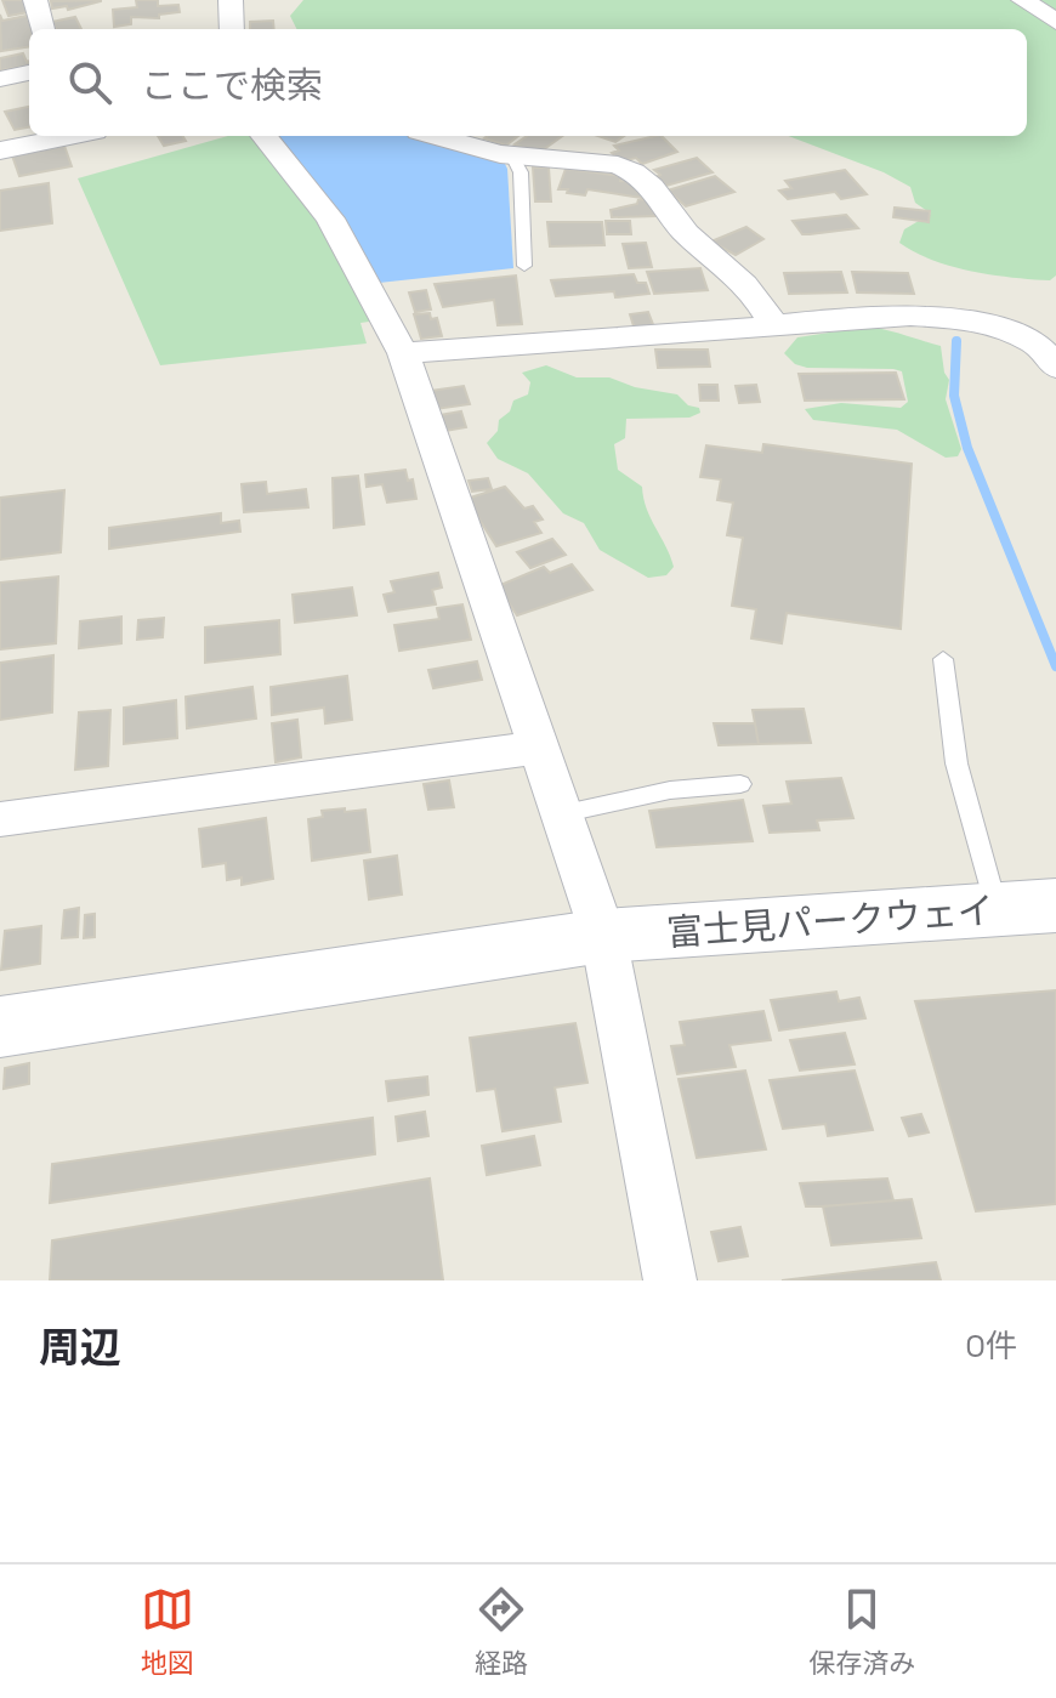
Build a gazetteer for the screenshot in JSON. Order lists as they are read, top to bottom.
{
  "streets": {
    "street": ["富士見パークウェイ"]
  },
  "page": {
    "search": "ここで検索",
    "heading": ["周辺", "0件"],
    "nav": ["地図", "経路", "保存済み"]
  }
}
